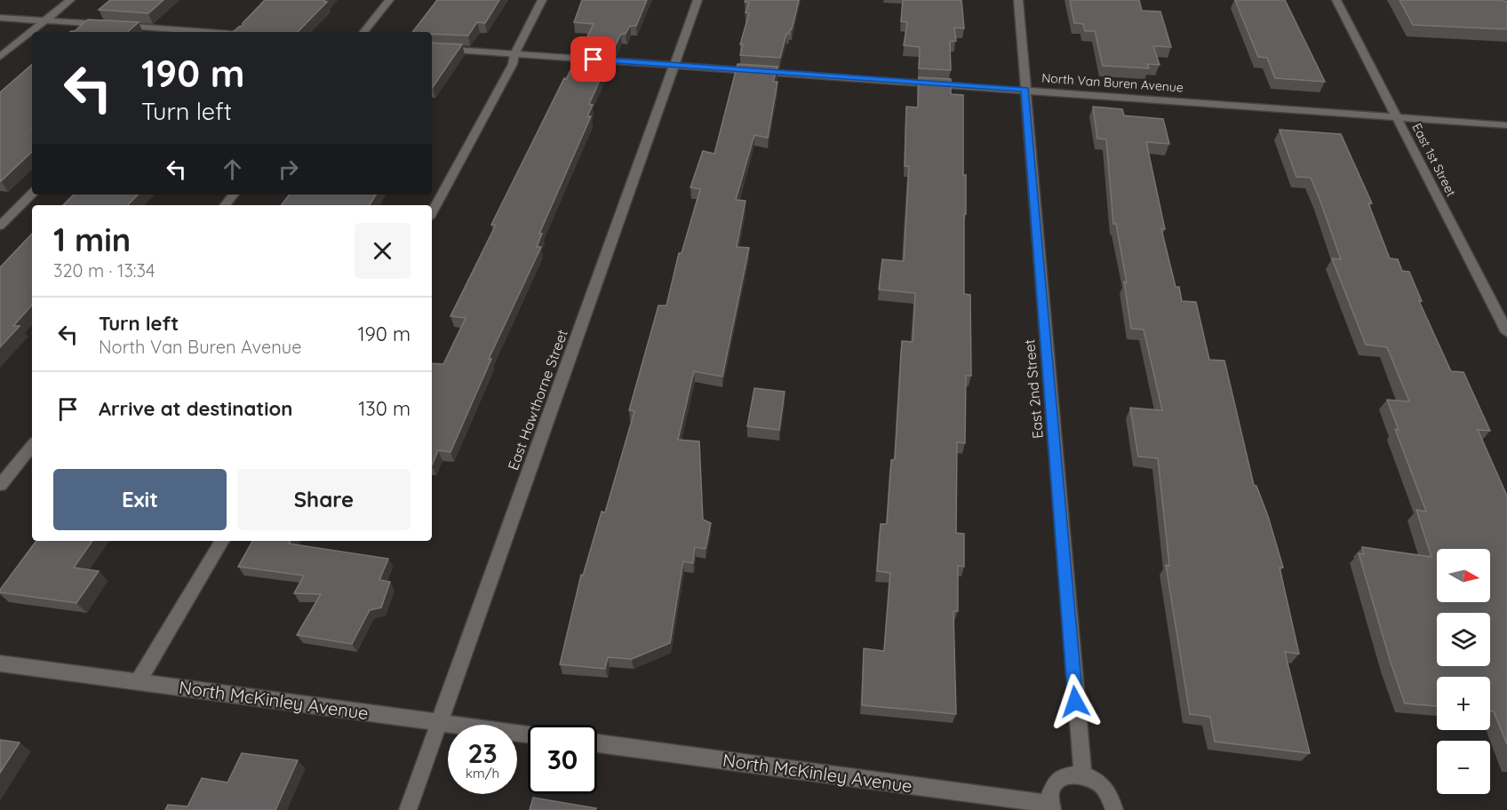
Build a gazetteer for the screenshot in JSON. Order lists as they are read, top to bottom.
{
  "streets": {
    "street": [
      "North Van Buren Avenue",
      "East 1st Street",
      "East 2nd Street",
      "East Hawthorne Street",
      "North McKinley Avenue"
    ]
  },
  "crossings": [
    ["North Van Buren Avenue", "East 1st Street"],
    ["North Van Buren Avenue", "East 2nd Street"],
    ["North Van Buren Avenue", "East Hawthorne Street"],
    ["East Hawthorne Street", "North McKinley Avenue"]
  ],
  "north": "right",
  "page": {
    "turn": ["190 m", "Turn left"],
    "heading": ["1 min", "320 m · 13:34"],
    "list": [
      {
        "name": "Turn left",
        "note": "North Van Buren Avenue",
        "value": "190 m"
      },
      {
        "name": "Arrive at destination",
        "value": "130 m"
      }
    ],
    "buttons": ["Exit", "Share"],
    "map_buttons": ["+", "−"],
    "speed": "23 km/h",
    "limit": "30"
  }
}
